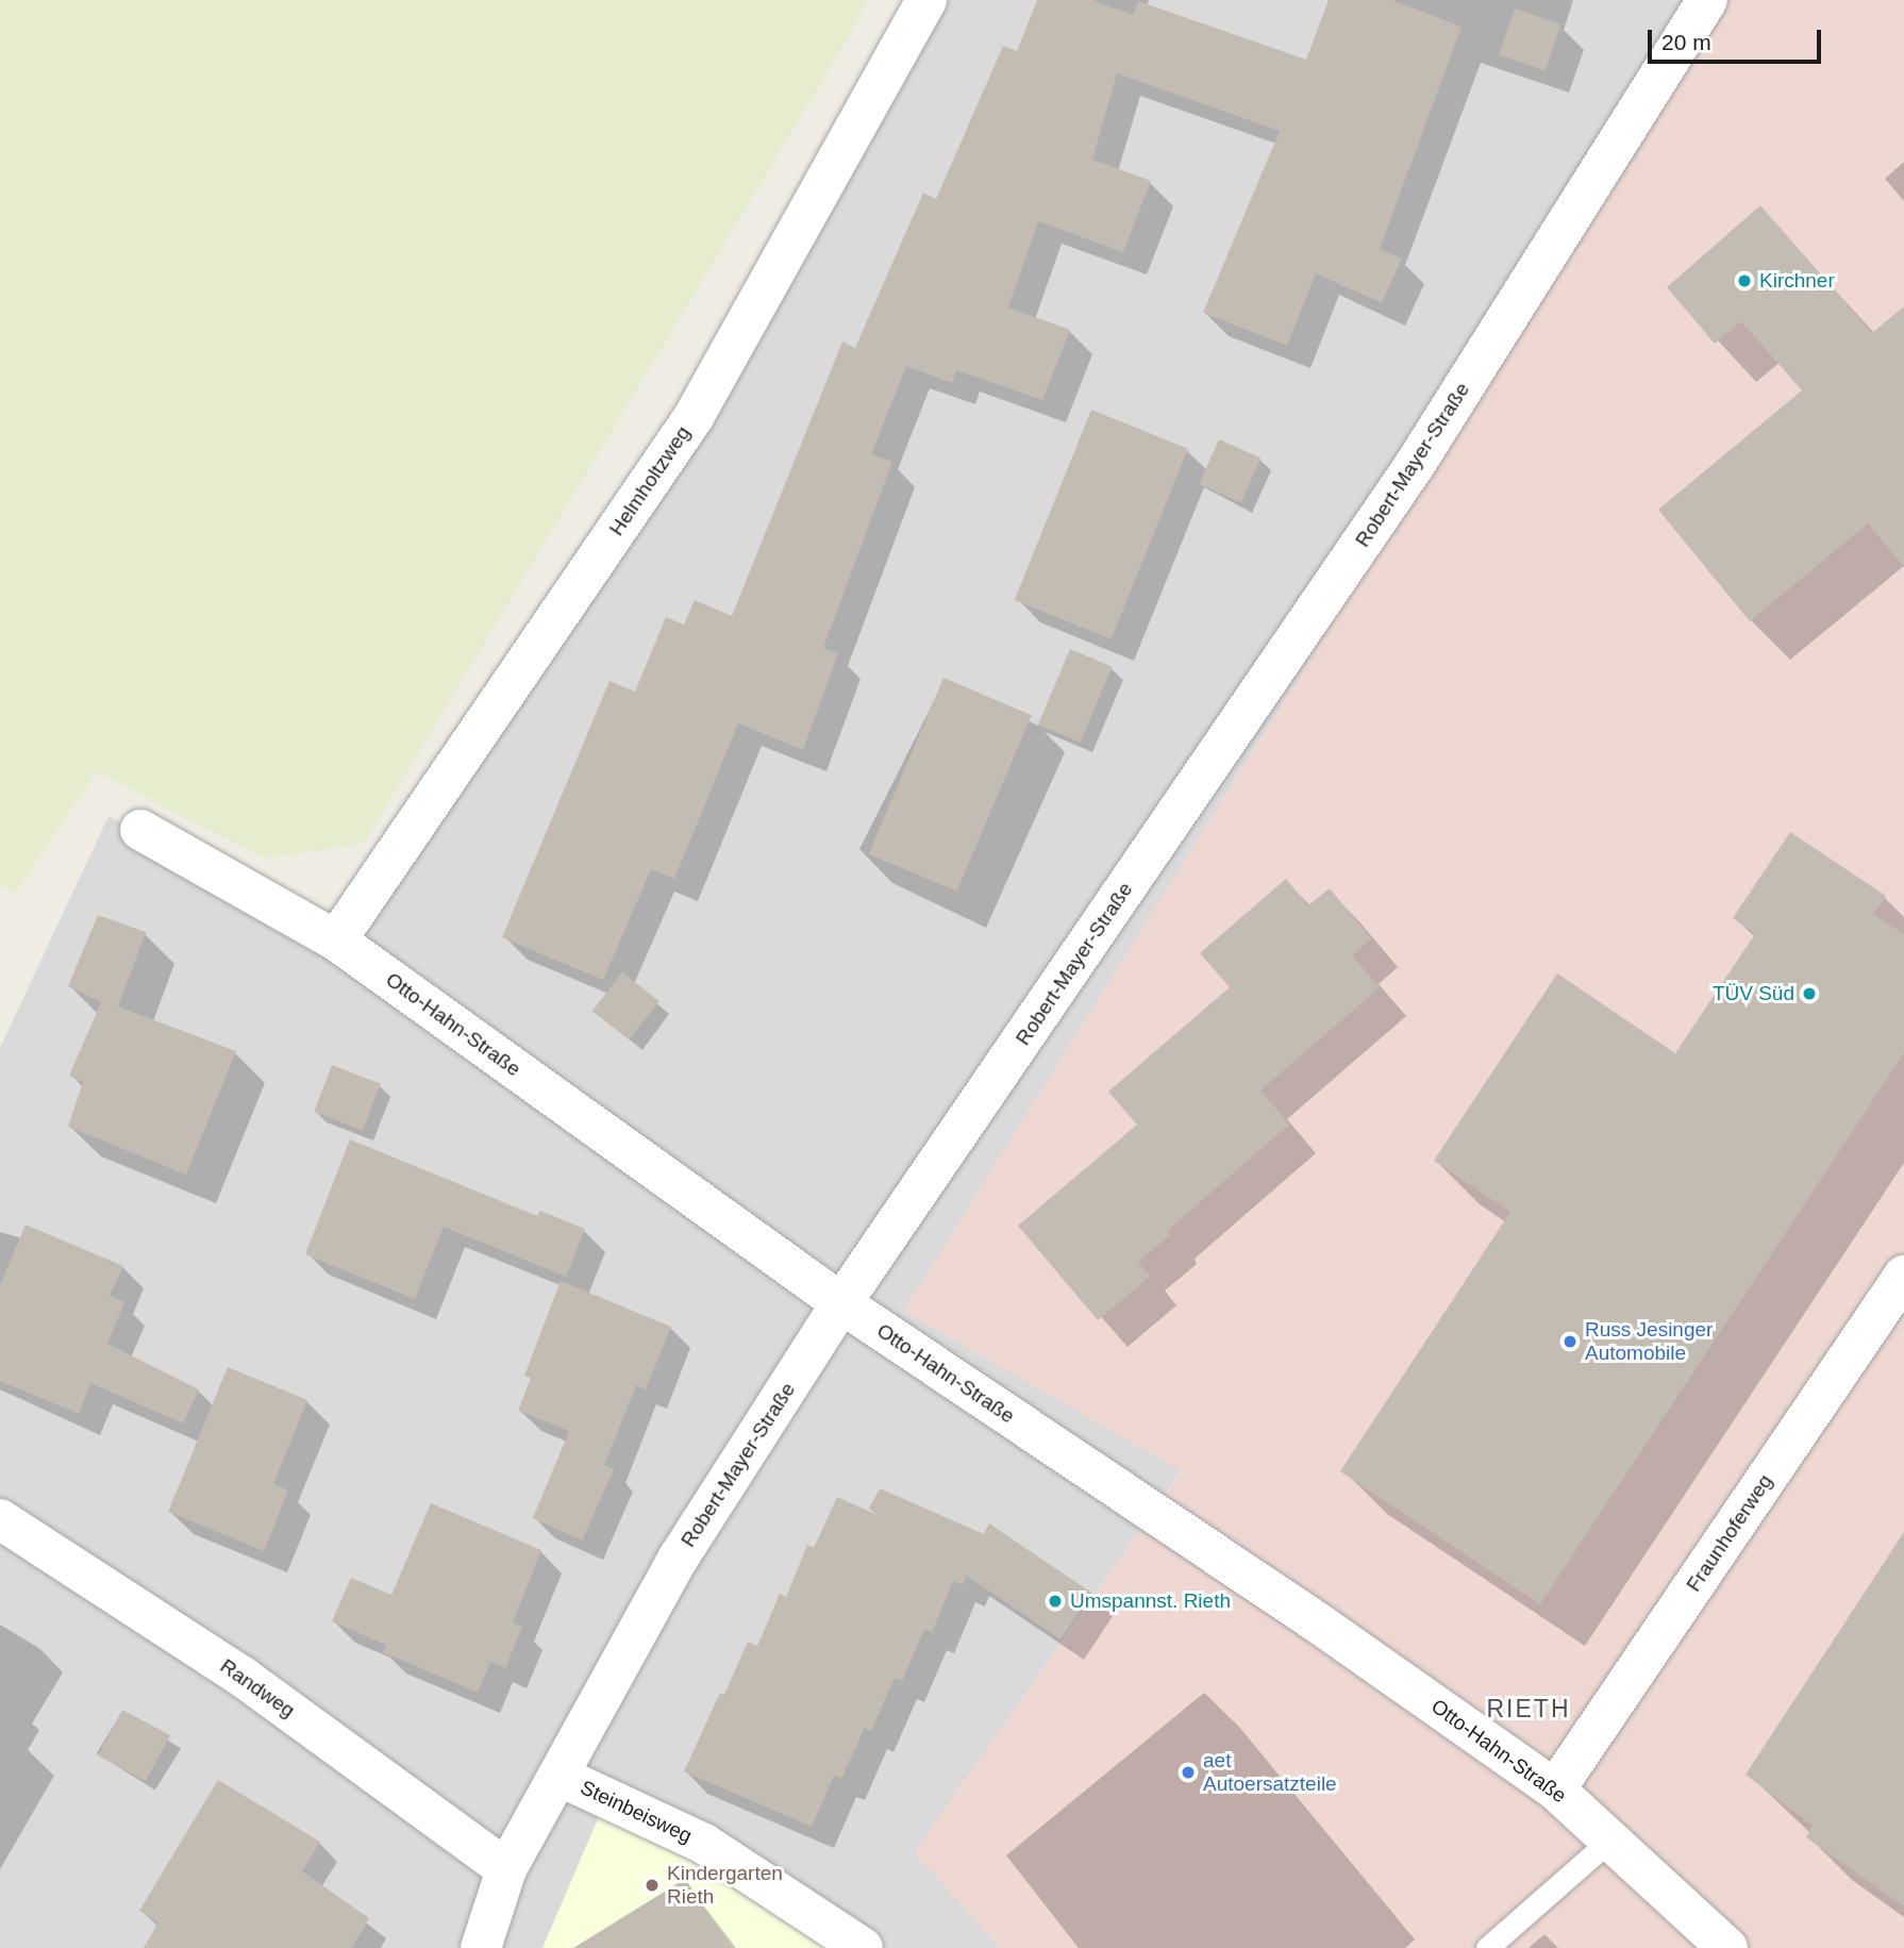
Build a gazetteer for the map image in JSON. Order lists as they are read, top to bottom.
{
  "streets": {
    "street": [
      "Robert-Mayer-Straße",
      "Helmholtzweg",
      "Otto-Hahn-Straße",
      "Fraunhoferweg",
      "Randweg",
      "Steinbeisweg"
    ]
  },
  "crossings": [
    ["Robert-Mayer-Straße", "Otto-Hahn-Straße"],
    ["Robert-Mayer-Straße", "Randweg"],
    ["Robert-Mayer-Straße", "Steinbeisweg"],
    ["Helmholtzweg", "Otto-Hahn-Straße"],
    ["Otto-Hahn-Straße", "Fraunhoferweg"]
  ],
  "districts": ["RIETH"],
  "places": [
    "Kirchner",
    "TÜV Süd",
    "Russ Jesinger Automobile",
    "Umspannst. Rieth",
    "aet Autoersatzteile",
    "Kindergarten Rieth"
  ],
  "scale_bar": "20 m"
}
